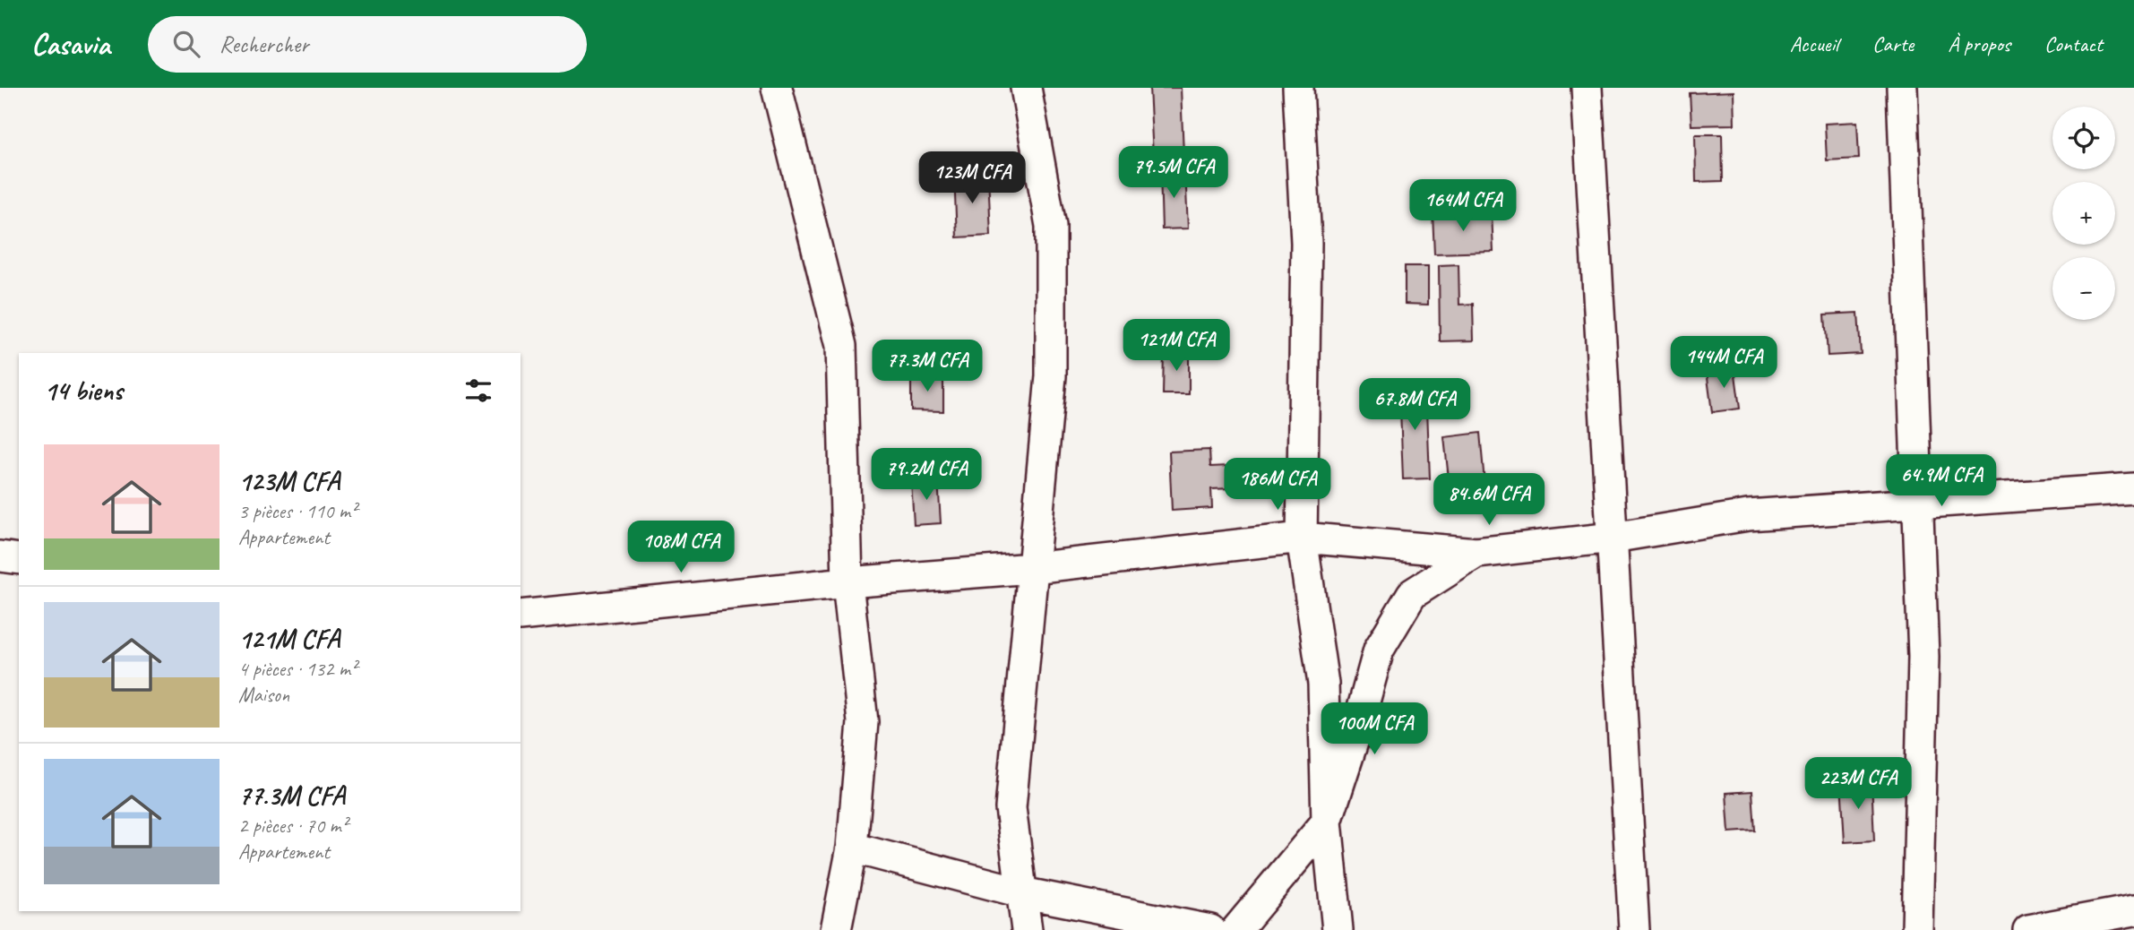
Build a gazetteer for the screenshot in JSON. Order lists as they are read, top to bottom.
{
  "page": {
    "header": "Casavia",
    "search": "Rechercher",
    "nav": [
      "Accueil",
      "Carte",
      "À propos",
      "Contact"
    ],
    "map_buttons": ["+", "−"],
    "price": [
      "79.5M CFA",
      "123M CFA",
      "164M CFA",
      "121M CFA",
      "144M CFA",
      "77.3M CFA",
      "67.8M CFA",
      "79.2M CFA",
      "64.9M CFA",
      "186M CFA",
      "84.6M CFA",
      "108M CFA",
      "100M CFA",
      "223M CFA"
    ],
    "heading": "14 biens",
    "list": [
      {
        "name": "123M CFA",
        "note": "3 pièces · 110 m² · Appartement"
      },
      {
        "name": "121M CFA",
        "note": "4 pièces · 132 m² · Maison"
      },
      {
        "name": "77.3M CFA",
        "note": "2 pièces · 70 m² · Appartement"
      }
    ]
  }
}
